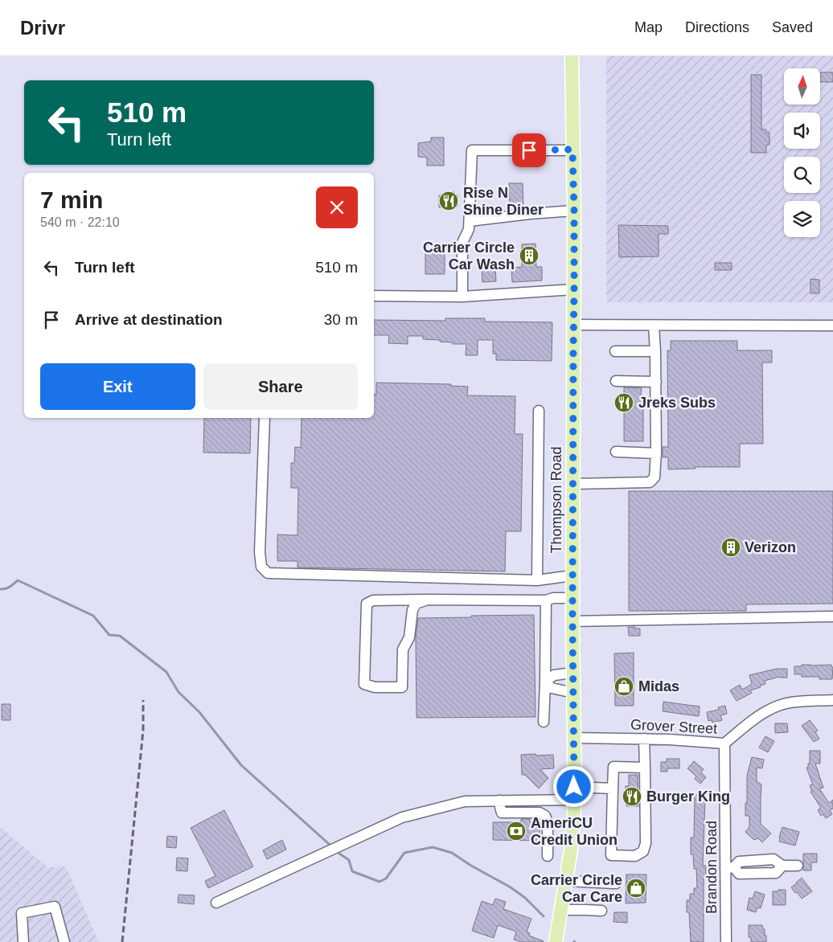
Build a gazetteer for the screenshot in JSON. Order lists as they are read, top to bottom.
{
  "streets": {
    "main road": ["Thompson Road"],
    "street": ["Grover Street", "Brandon Road"]
  },
  "crossings": [
    ["Thompson Road", "Grover Street"],
    ["Grover Street", "Brandon Road"]
  ],
  "places": {
    "restaurant": ["Rise N Shine Diner", "Jreks Subs", "Burger King"],
    "building": ["Carrier Circle Car Wash", "Verizon"],
    "shop": ["Midas", "Carrier Circle Car Care"],
    "bank": ["AmeriCU Credit Union"]
  },
  "north": "top",
  "page": {
    "header": "Drivr",
    "nav": ["Map", "Directions", "Saved"],
    "turn": ["510 m", "Turn left"],
    "heading": ["7 min", "540 m · 22:10"],
    "list": [
      {
        "name": "Turn left",
        "value": "510 m"
      },
      {
        "name": "Arrive at destination",
        "value": "30 m"
      }
    ],
    "buttons": ["Exit", "Share"]
  }
}
